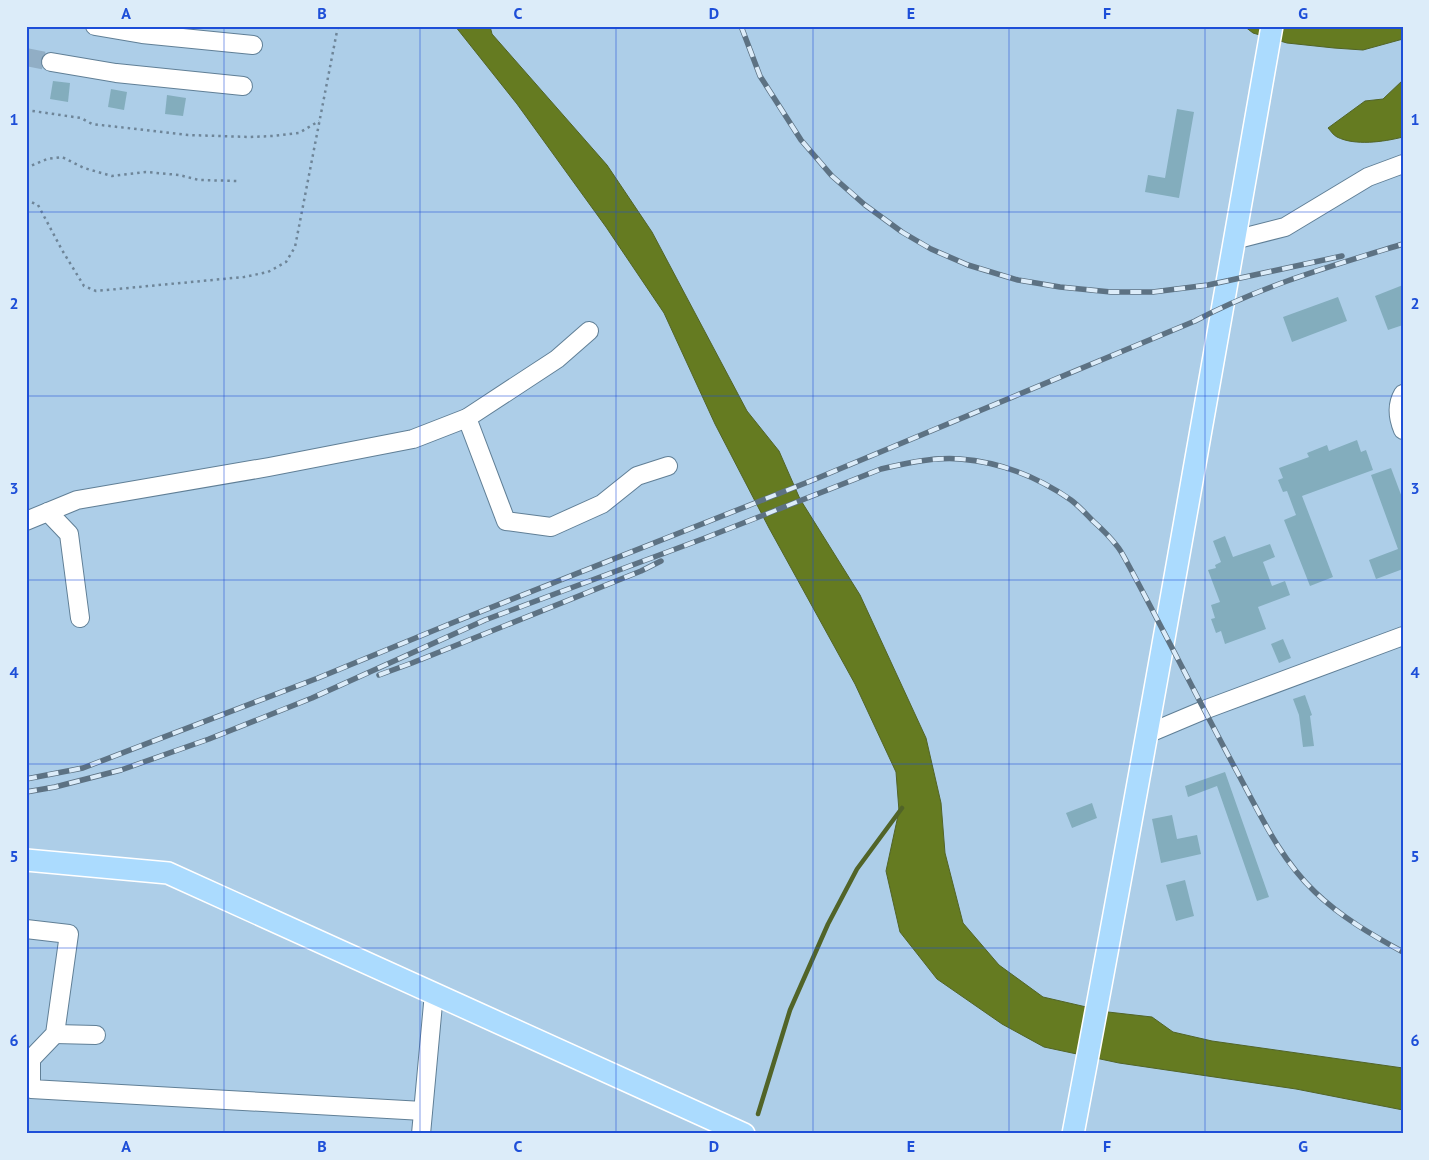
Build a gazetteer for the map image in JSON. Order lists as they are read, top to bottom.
{
  "grid": {
    "columns": [
      "A",
      "B",
      "C",
      "D",
      "E",
      "F",
      "G"
    ],
    "rows": [
      "1",
      "2",
      "3",
      "4",
      "5",
      "6"
    ]
  }
}
